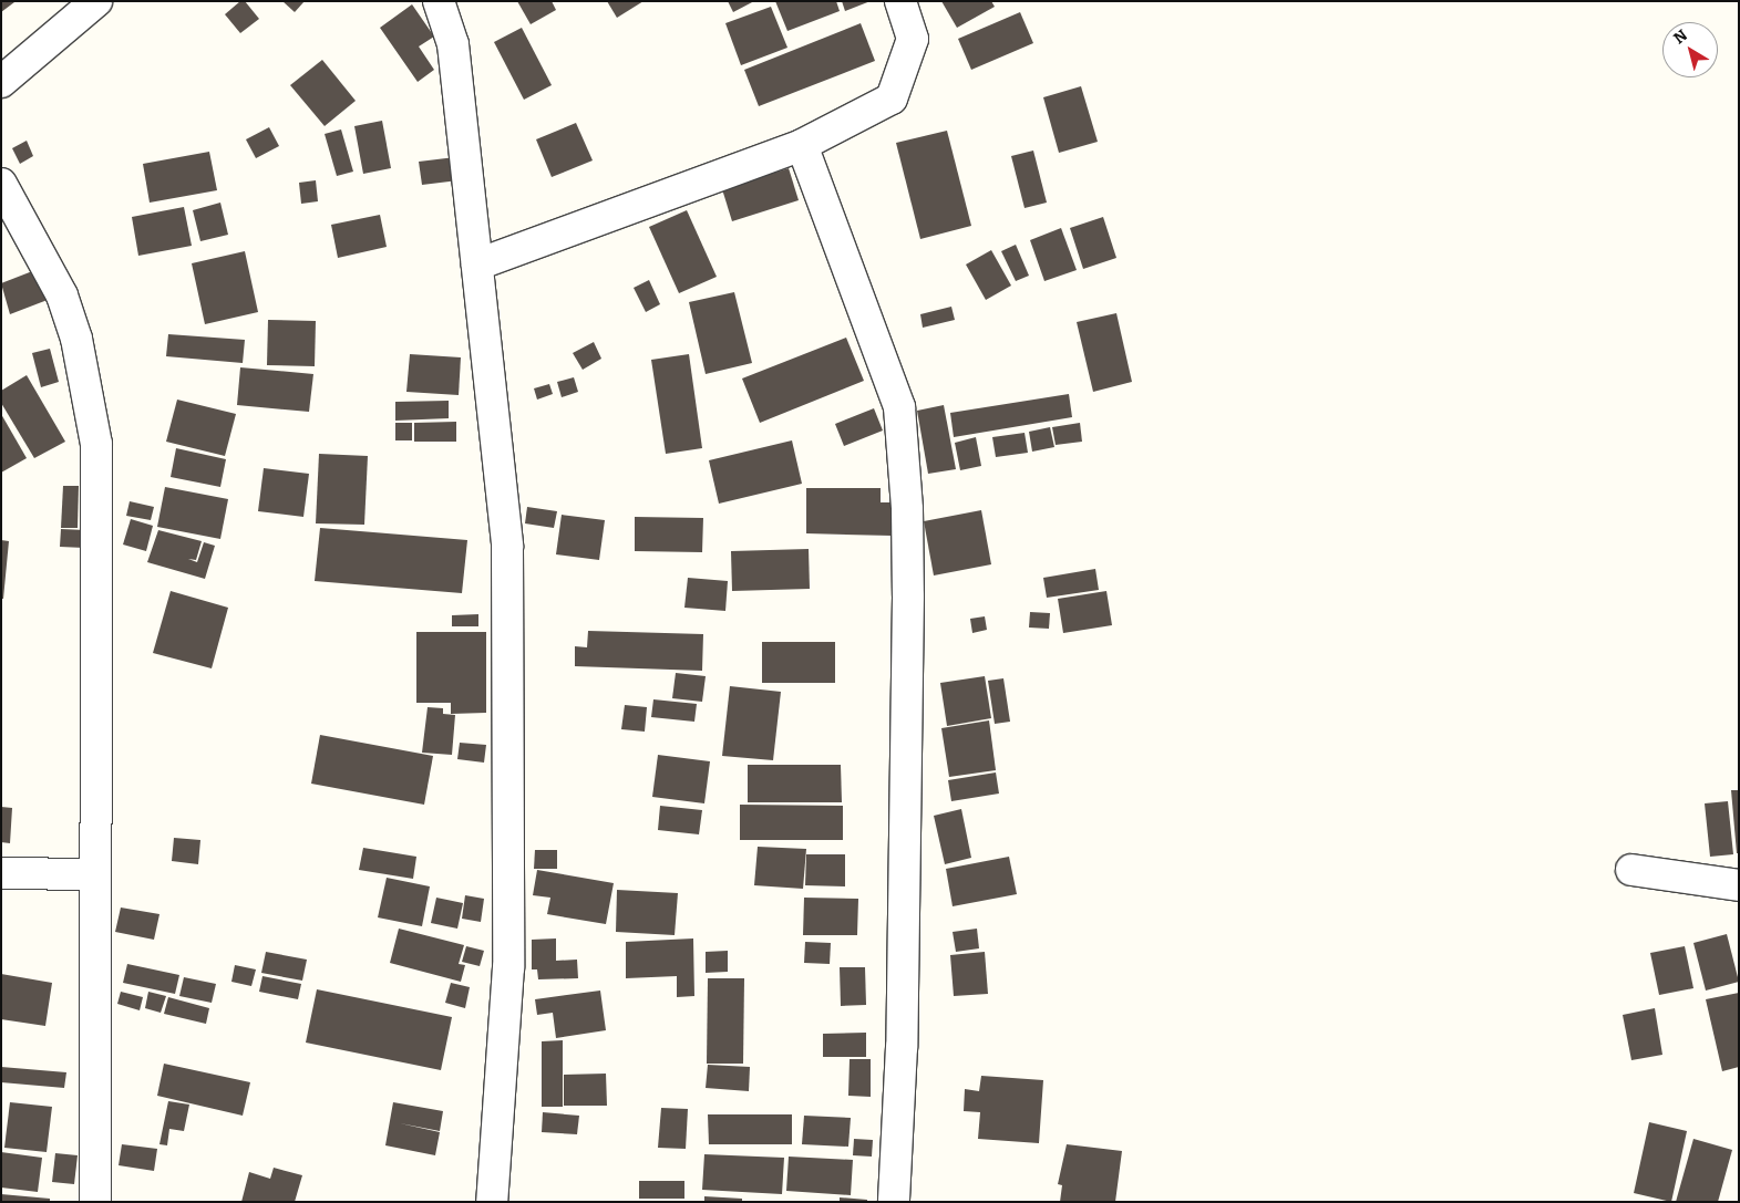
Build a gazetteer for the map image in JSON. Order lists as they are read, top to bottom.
{
  "north": "top left"
}
